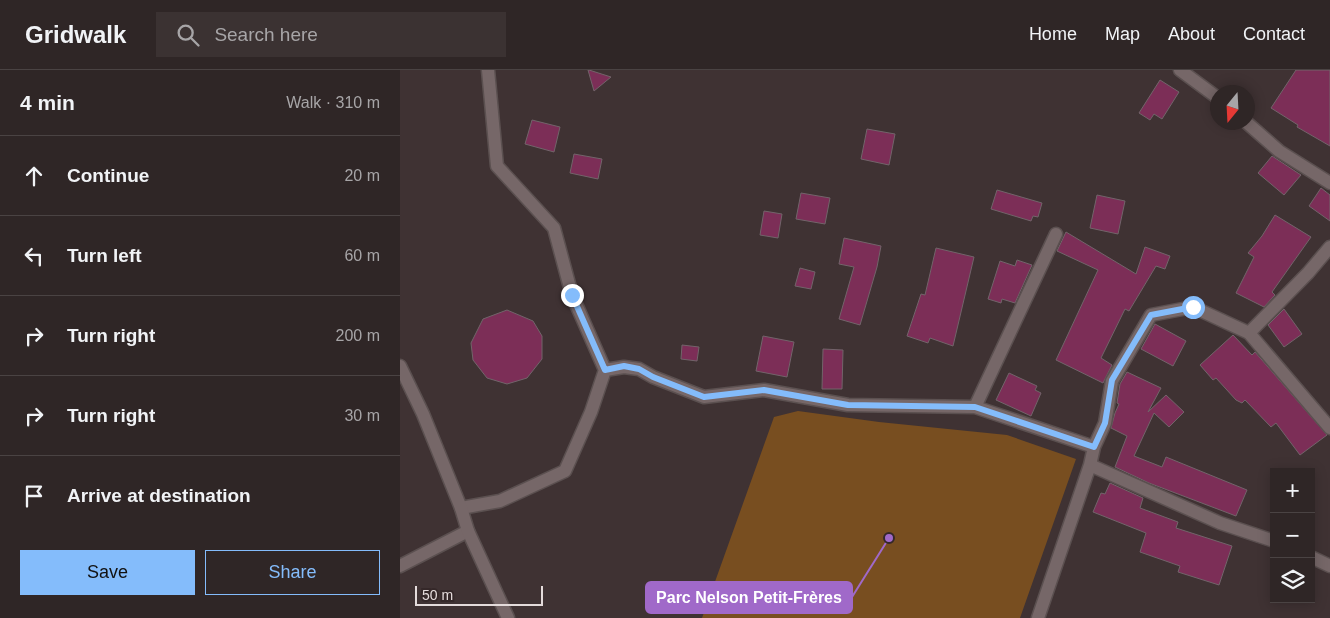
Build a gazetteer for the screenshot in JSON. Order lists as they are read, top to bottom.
{
  "places": ["Parc Nelson Petit-Frères"],
  "scale_bar": "50 m",
  "north": "bottom",
  "page": {
    "header": "Gridwalk",
    "search": "Search here",
    "nav": [
      "Home",
      "Map",
      "About",
      "Contact"
    ],
    "heading": ["4 min", "Walk · 310 m"],
    "list": [
      ["Continue", "20 m"],
      ["Turn left", "60 m"],
      ["Turn right", "200 m"],
      ["Turn right", "30 m"],
      "Arrive at destination"
    ],
    "map_buttons": ["+", "−"],
    "buttons": ["Save", "Share"],
    "scale": "50 m"
  }
}
